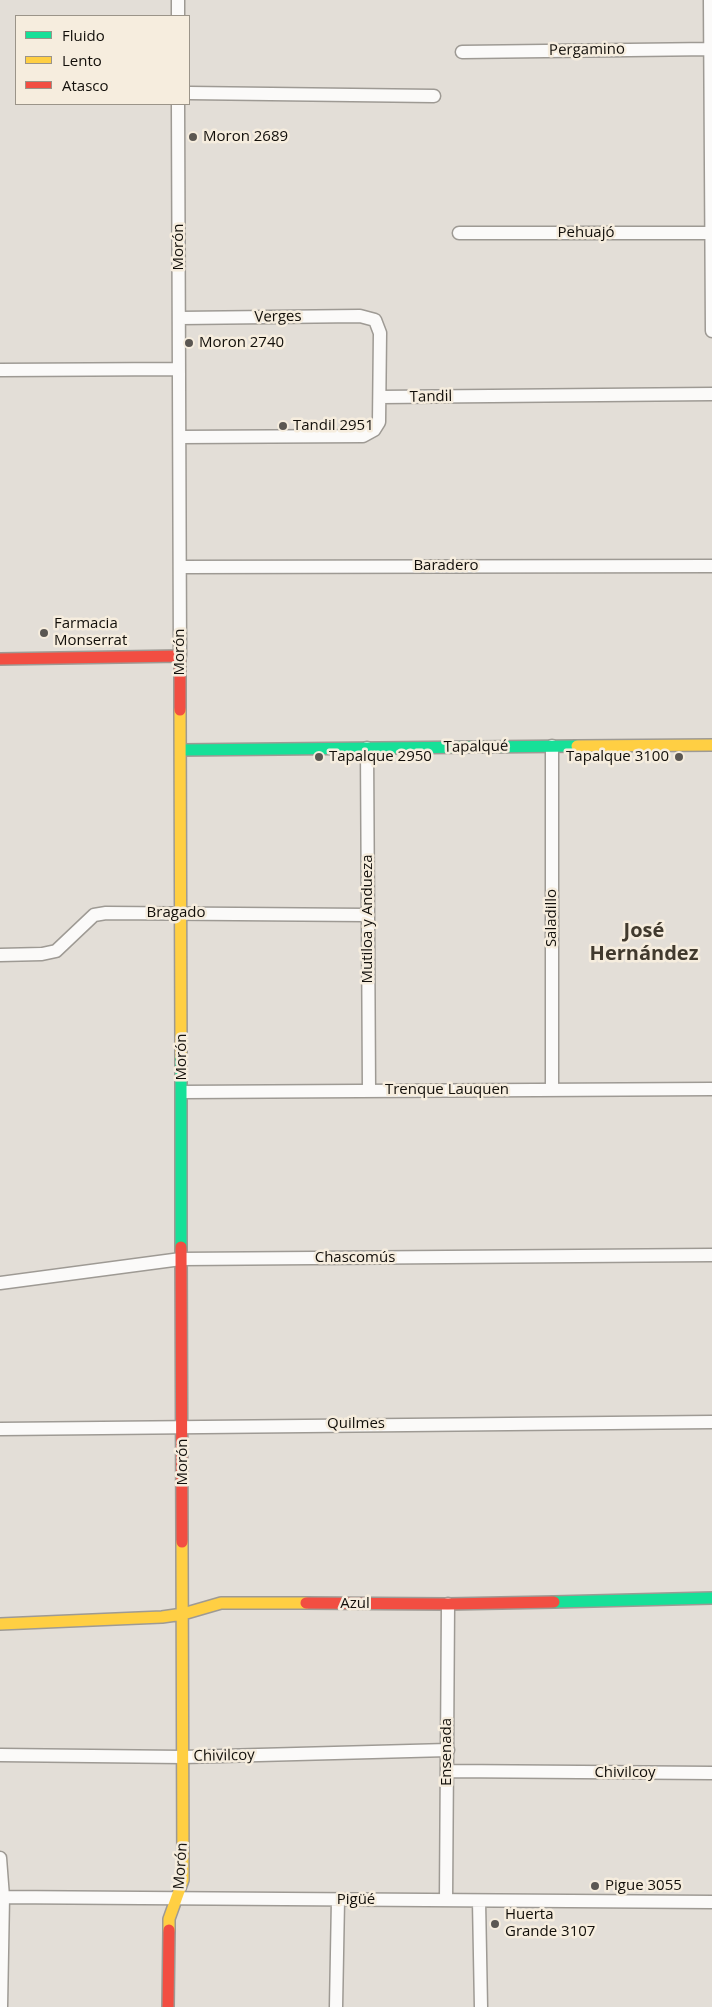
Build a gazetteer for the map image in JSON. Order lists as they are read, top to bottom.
{
  "streets": {
    "street": [
      "Pergamino",
      "Pehuajó",
      "Morón",
      "Verges",
      "Tandil",
      "Baradero",
      "Tapalqué",
      "Bragado",
      "Saladillo",
      "Mutiloa y Andueza",
      "Trenque Lauquen",
      "Chascomús",
      "Quilmes",
      "Azul",
      "Ensenada",
      "Chivilcoy",
      "Pigüé"
    ]
  },
  "crossings": [
    ["Morón", "Verges"],
    ["Morón", "Baradero"],
    ["Morón", "Tapalqué"],
    ["Morón", "Bragado"],
    ["Morón", "Trenque Lauquen"],
    ["Morón", "Chascomús"],
    ["Morón", "Quilmes"],
    ["Morón", "Azul"],
    ["Morón", "Chivilcoy"],
    ["Morón", "Pigüé"],
    ["Verges", "Tandil"],
    ["Tapalqué", "Saladillo"],
    ["Tapalqué", "Mutiloa y Andueza"],
    ["Bragado", "Mutiloa y Andueza"],
    ["Saladillo", "Trenque Lauquen"],
    ["Mutiloa y Andueza", "Trenque Lauquen"],
    ["Azul", "Ensenada"],
    ["Ensenada", "Chivilcoy"],
    ["Ensenada", "Pigüé"]
  ],
  "districts": ["José Hernández"],
  "places": [
    "Moron 2689",
    "Moron 2740",
    "Tandil 2951",
    "Farmacia Monserrat",
    "Tapalque 2950",
    "Tapalque 3100",
    "Pigue 3055",
    "Huerta Grande 3107"
  ],
  "legend": ["Fluido", "Lento", "Atasco"]
}
